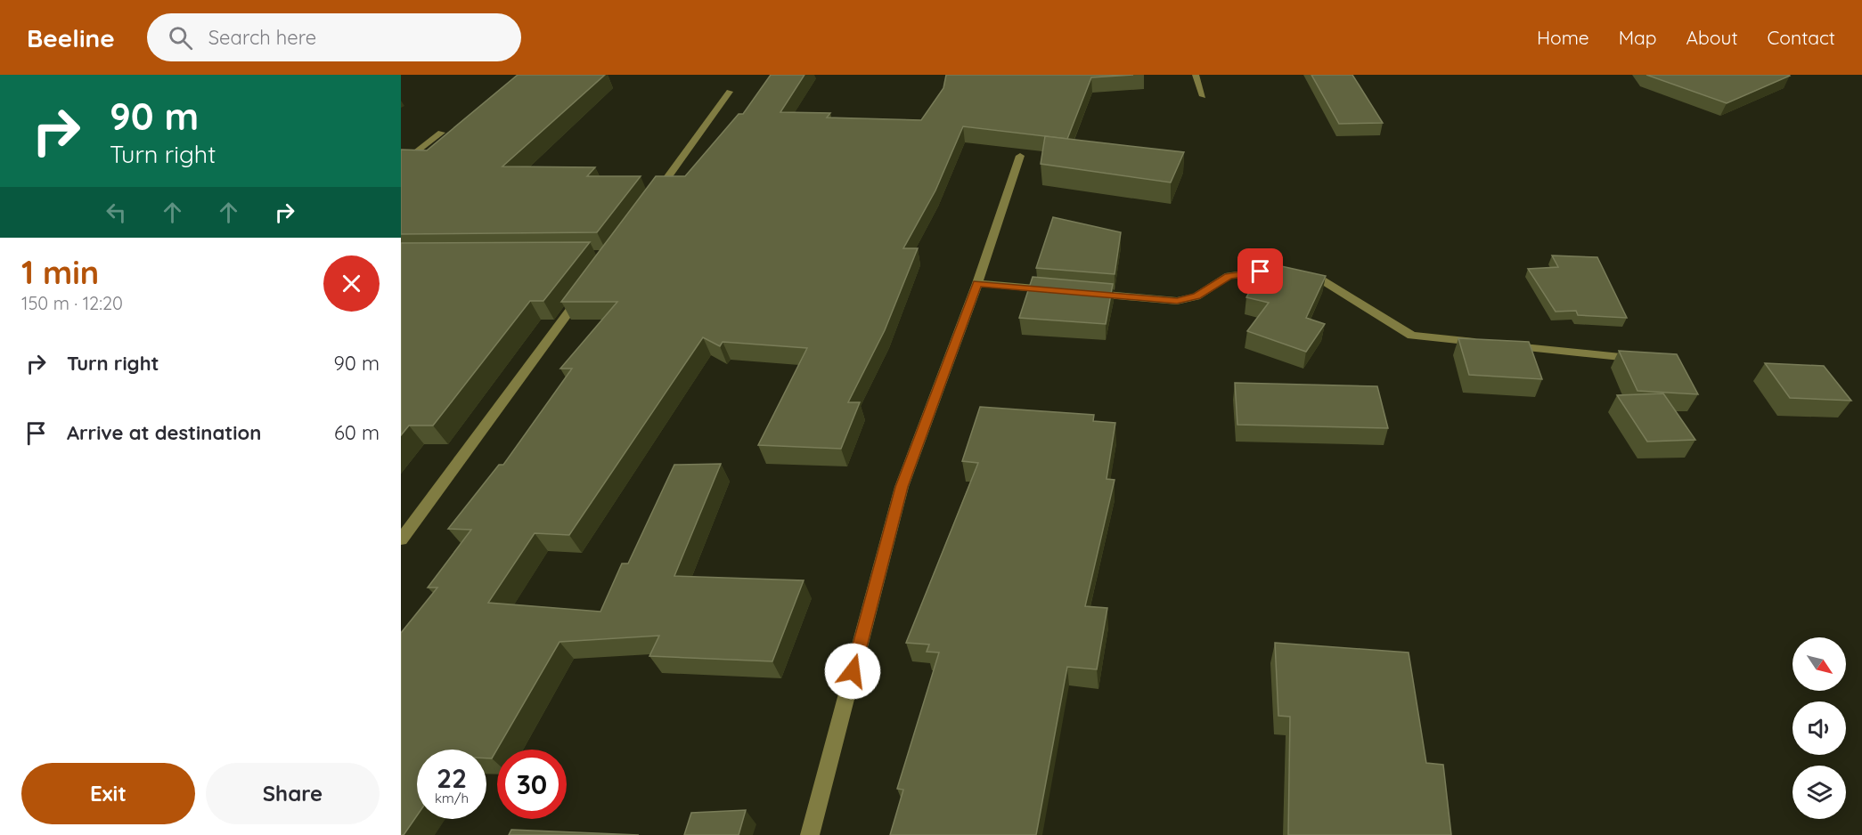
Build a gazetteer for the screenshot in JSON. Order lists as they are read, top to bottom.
{
  "north": "bottom right",
  "page": {
    "header": "Beeline",
    "search": "Search here",
    "nav": [
      "Home",
      "Map",
      "About",
      "Contact"
    ],
    "turn": ["90 m", "Turn right"],
    "heading": ["1 min", "150 m · 12:20"],
    "list": [
      {
        "name": "Turn right",
        "value": "90 m"
      },
      {
        "name": "Arrive at destination",
        "value": "60 m"
      }
    ],
    "speed": "22 km/h",
    "limit": "30",
    "buttons": ["Exit", "Share"]
  }
}
